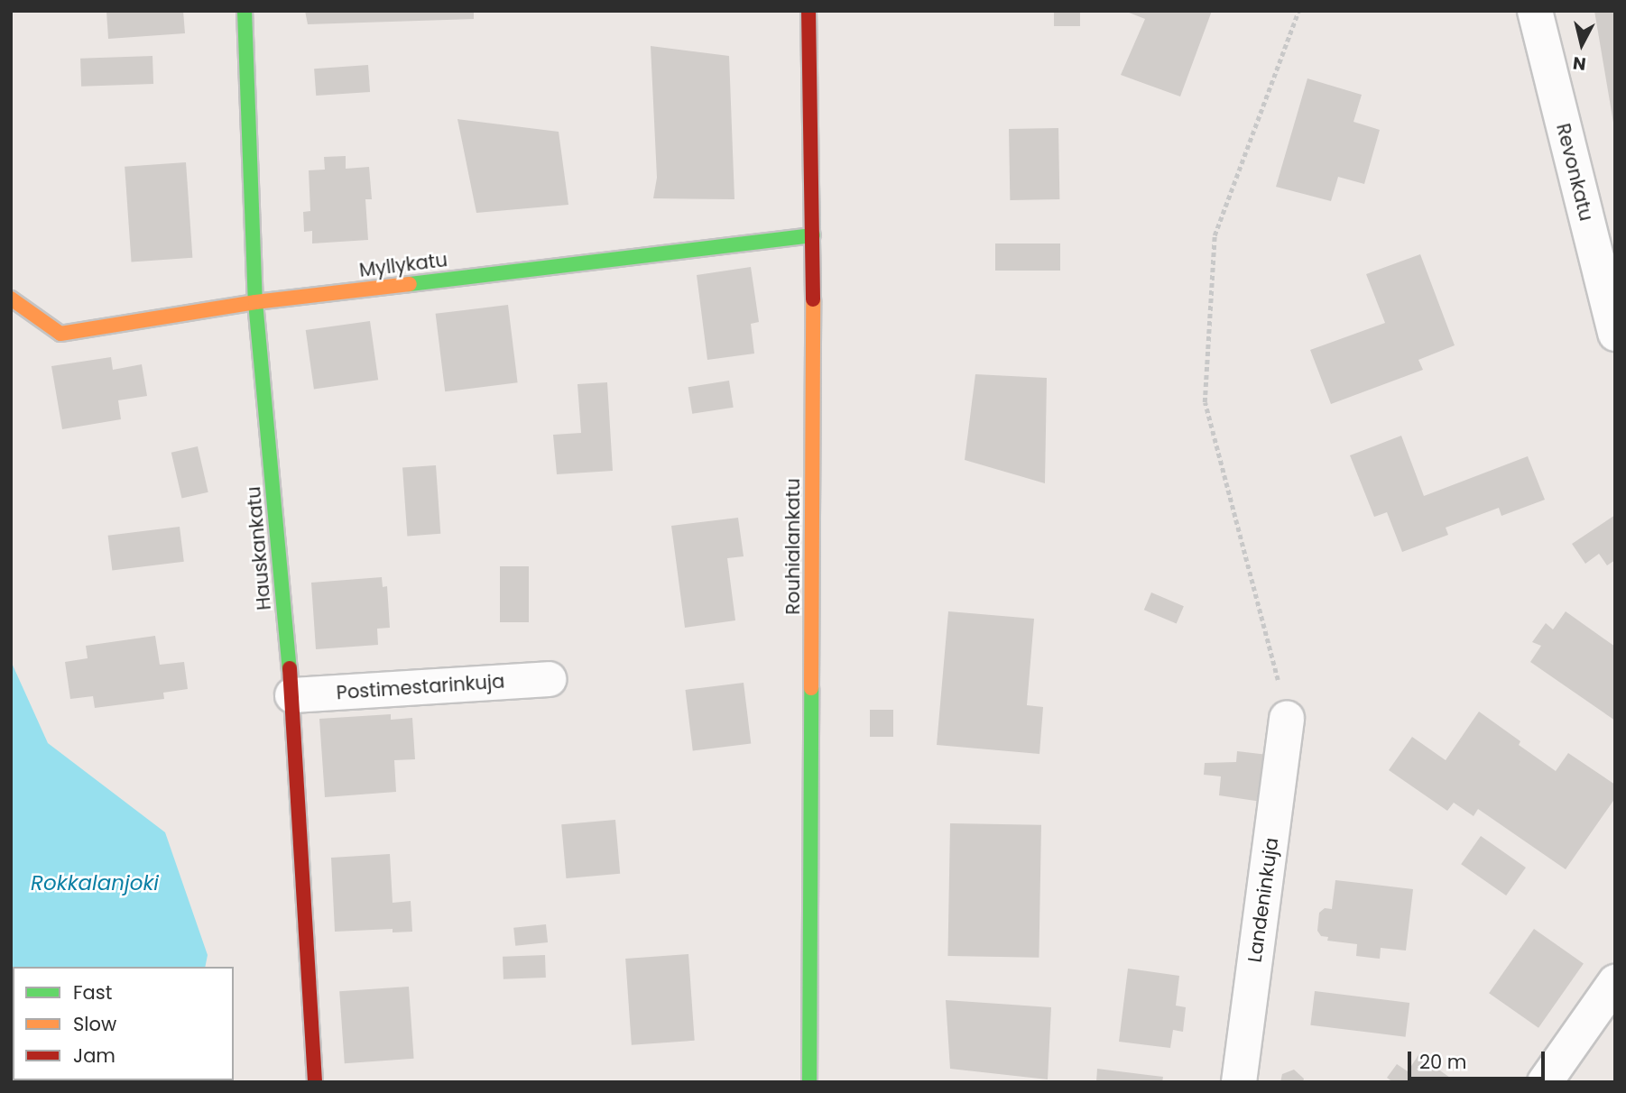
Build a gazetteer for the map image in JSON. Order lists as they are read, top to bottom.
{
  "streets": {
    "street": [
      "Revonkatu",
      "Myllykatu",
      "Rouhialankatu",
      "Hauskankatu",
      "Postimestarinkuja",
      "Landeninkuja"
    ]
  },
  "crossings": [
    ["Myllykatu", "Rouhialankatu"],
    ["Myllykatu", "Hauskankatu"],
    ["Hauskankatu", "Postimestarinkuja"]
  ],
  "water": ["Rokkalanjoki"],
  "legend": ["Fast", "Slow", "Jam"],
  "scale_bar": "20 m",
  "north": "bottom"
}
